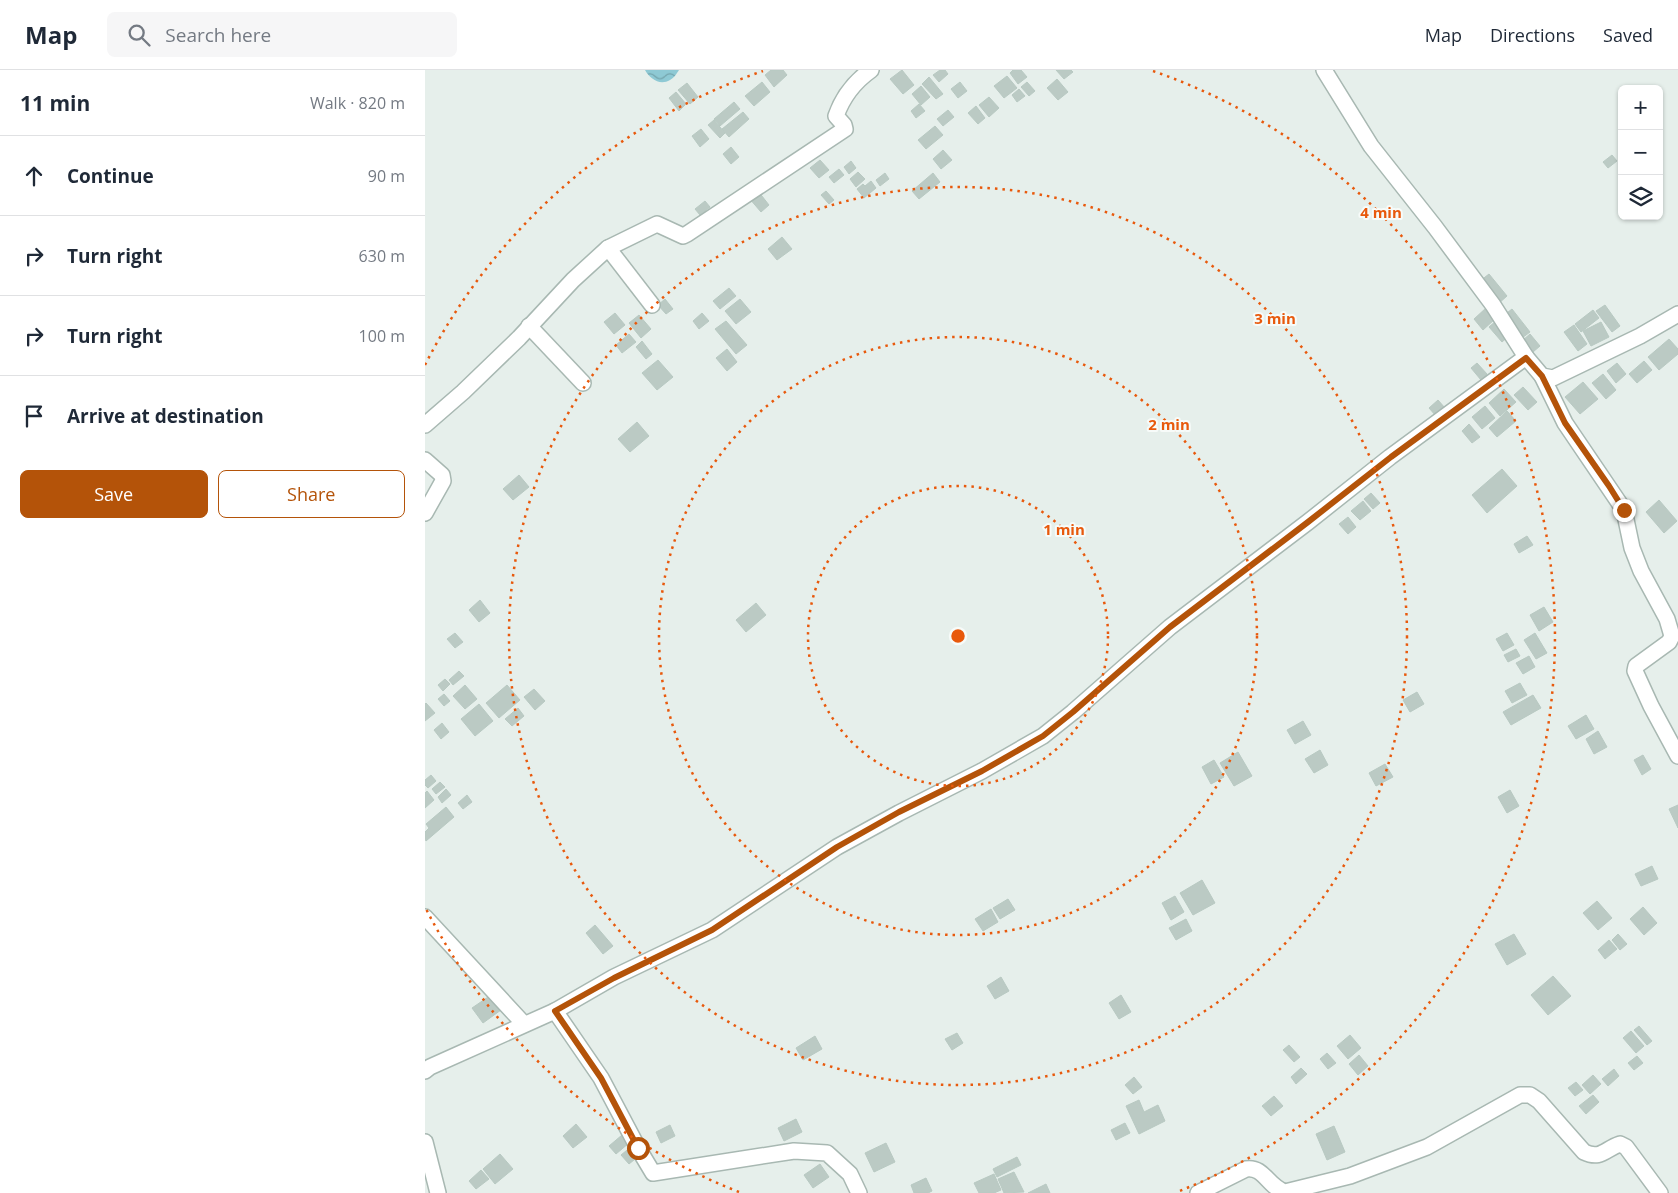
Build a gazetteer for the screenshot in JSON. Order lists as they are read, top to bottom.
{
  "page": {
    "header": "Map",
    "search": "Search here",
    "nav": ["Map", "Directions", "Saved"],
    "heading": ["11 min", "Walk · 820 m"],
    "map_buttons": ["+", "−"],
    "list": [
      ["Continue", "90 m"],
      ["Turn right", "630 m"],
      ["Turn right", "100 m"],
      "Arrive at destination"
    ],
    "buttons": ["Save", "Share"]
  },
  "rings": [
    "4 min",
    "3 min",
    "2 min",
    "1 min"
  ]
}
